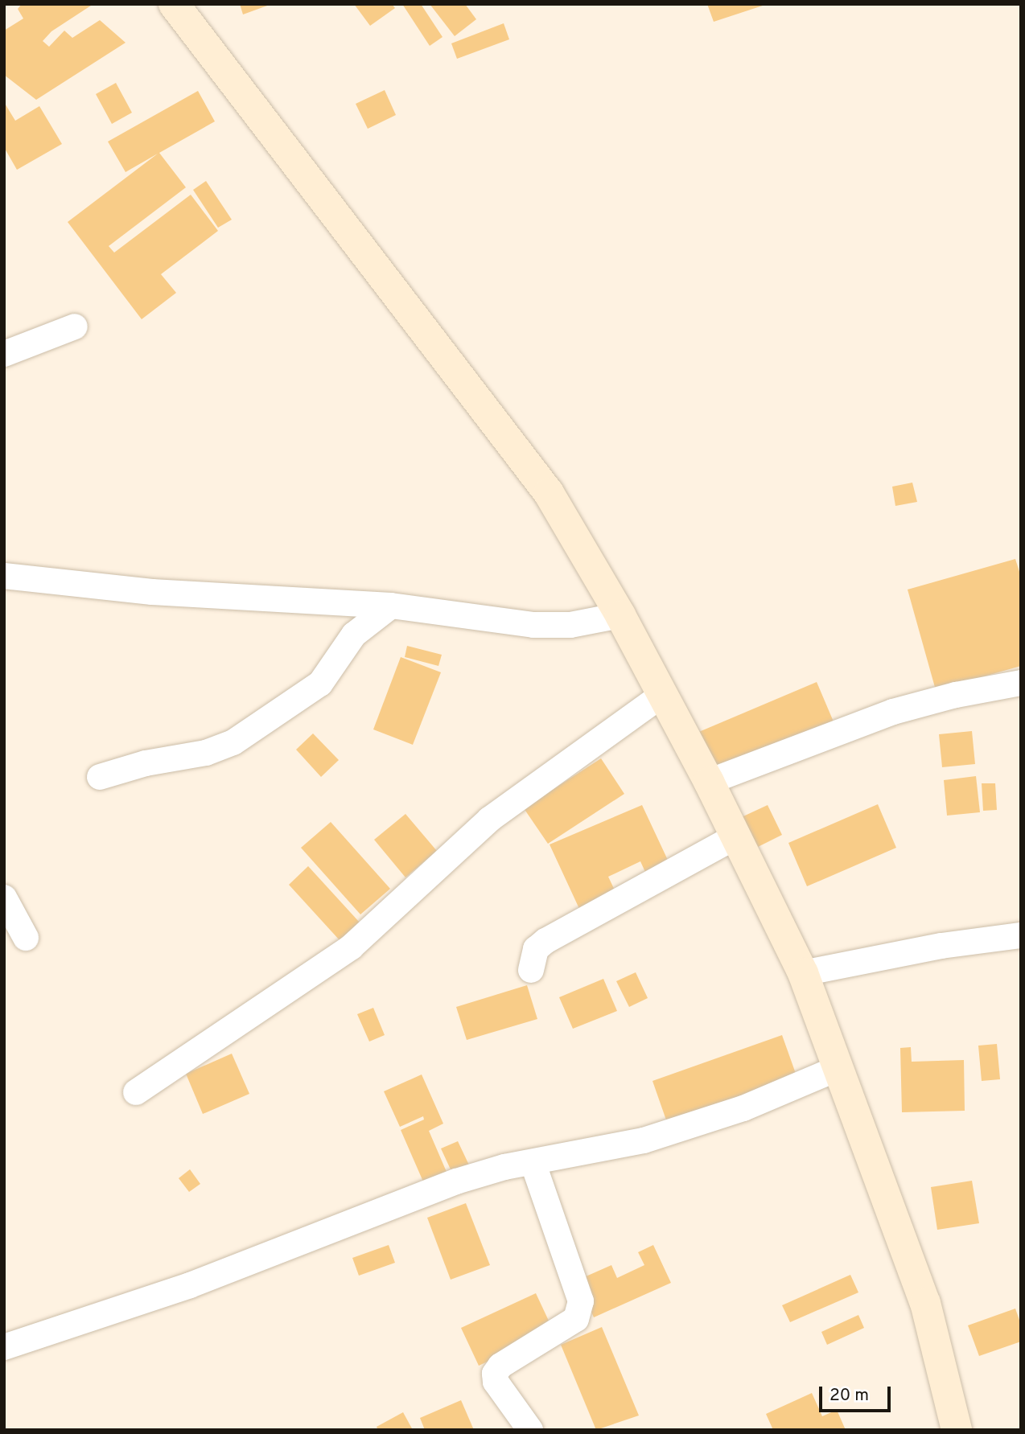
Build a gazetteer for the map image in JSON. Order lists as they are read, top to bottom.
{
  "scale_bar": "20 m"
}
